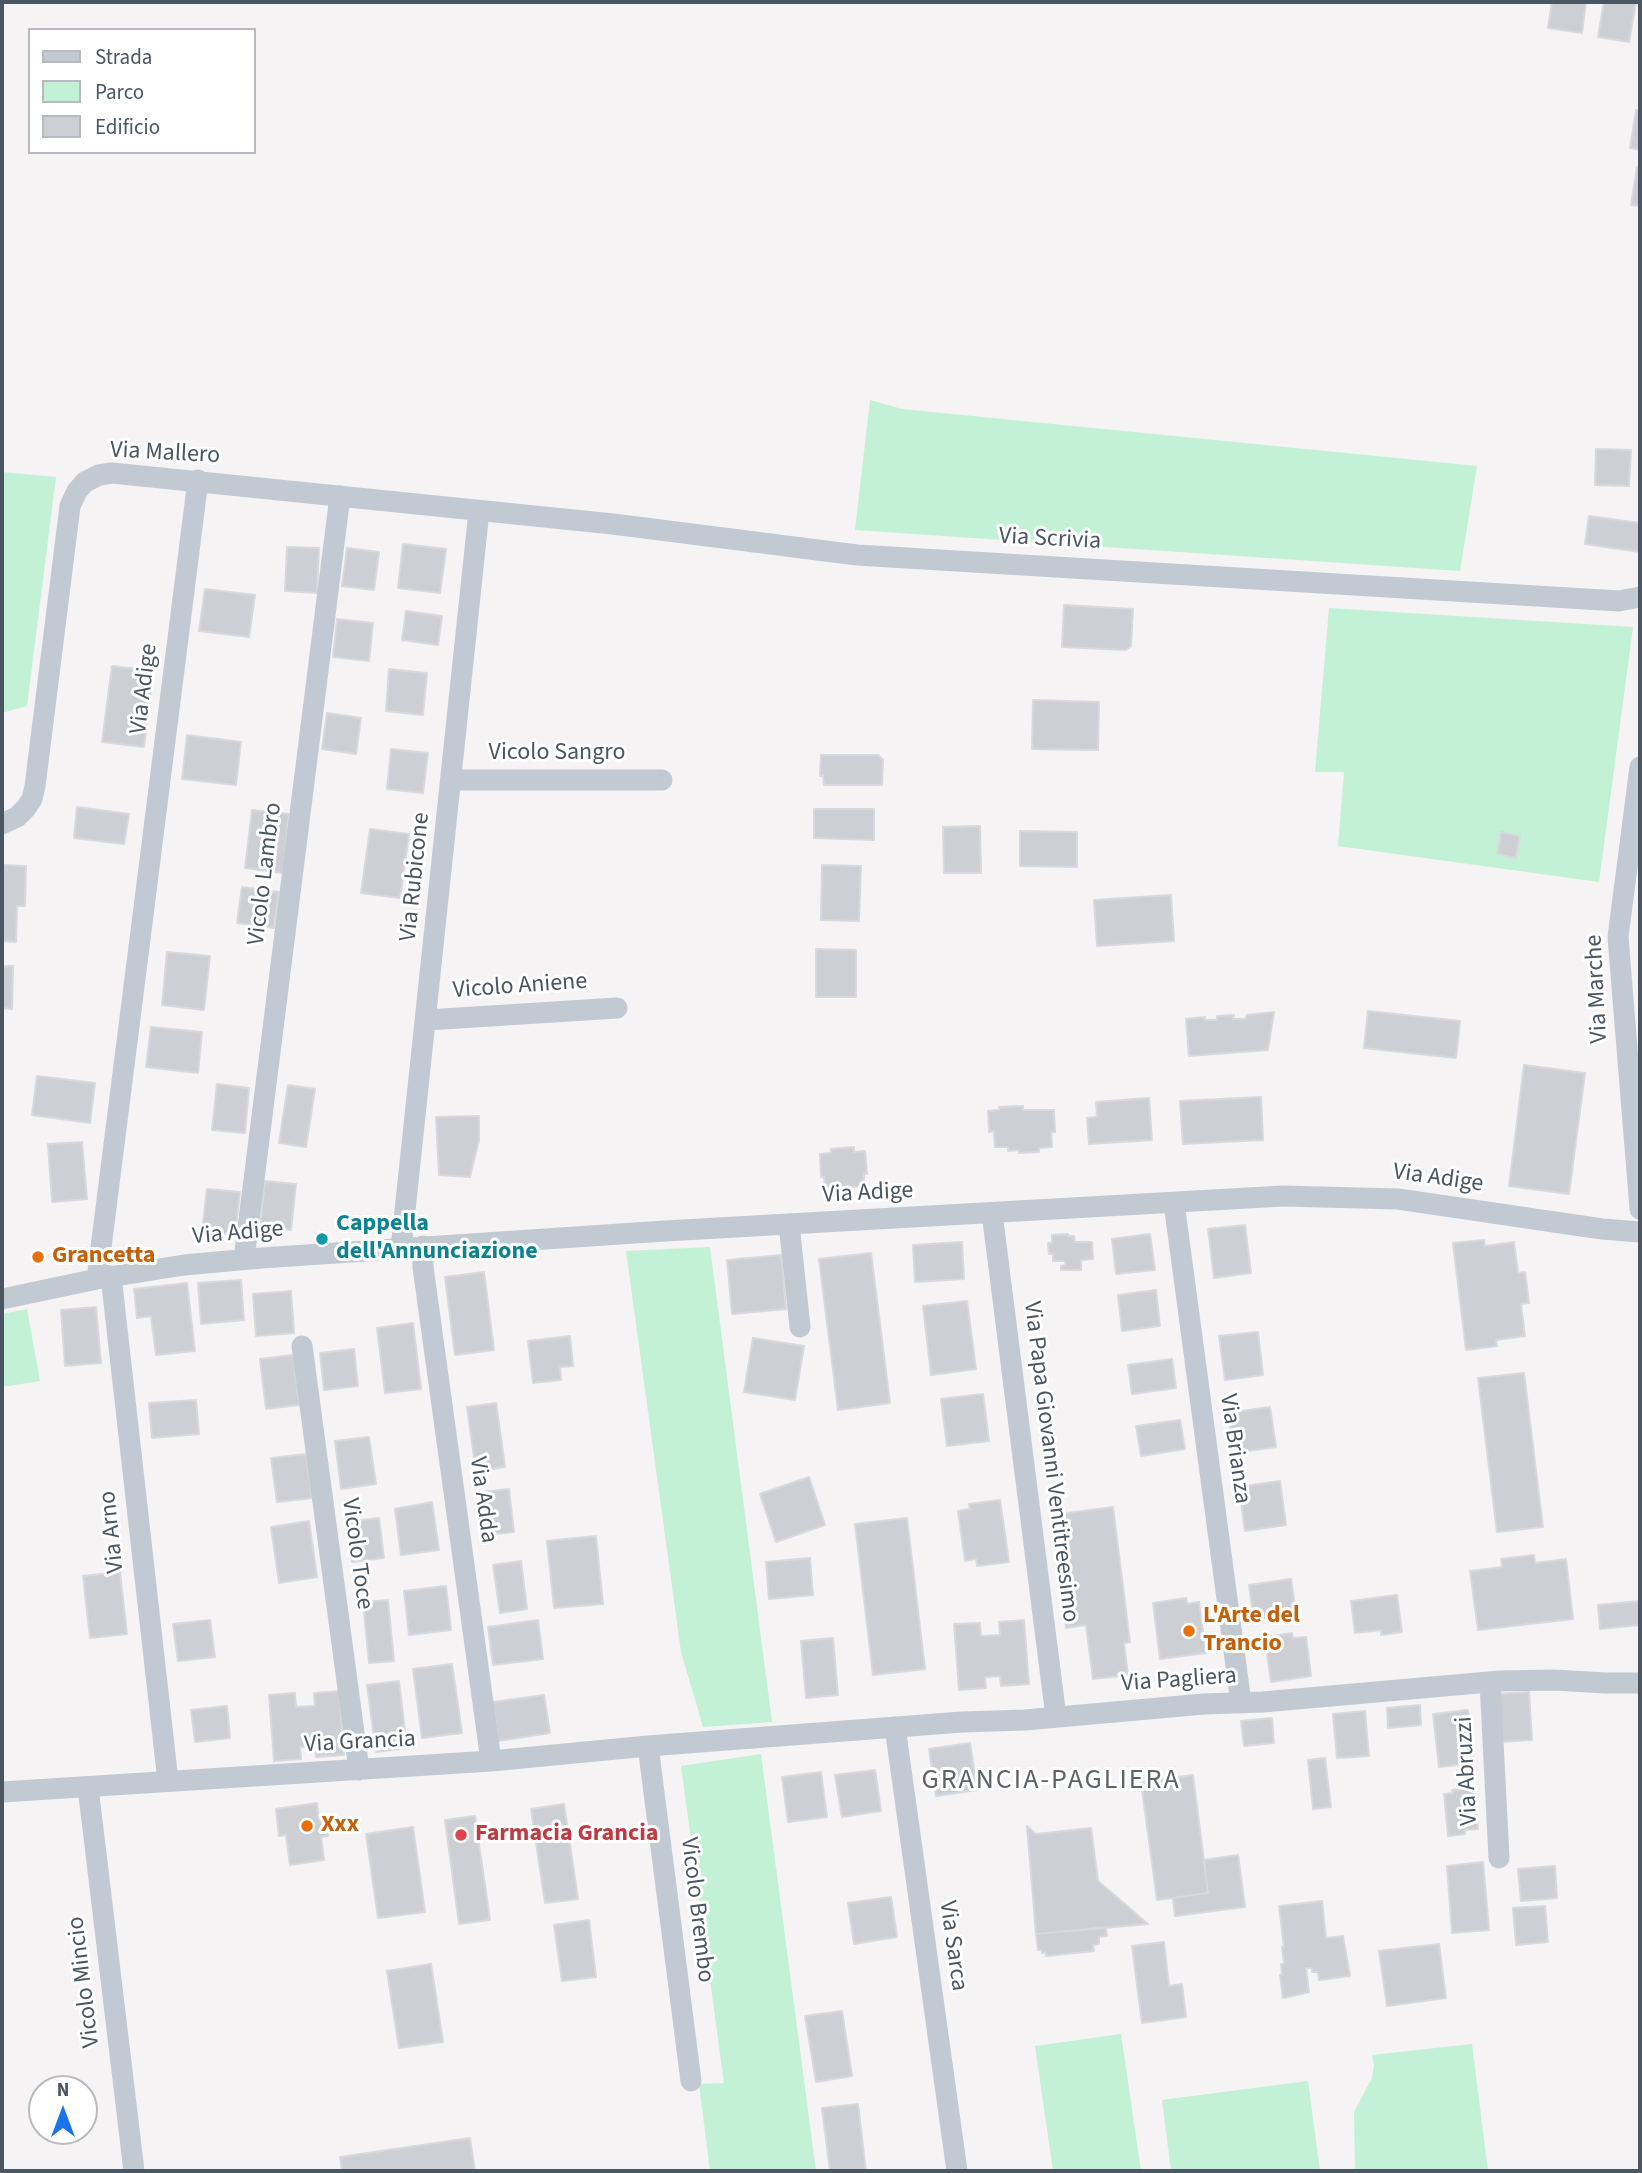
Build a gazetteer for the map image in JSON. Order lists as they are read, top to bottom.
{
  "streets": {
    "street": [
      "Via Mallero",
      "Via Scrivia",
      "Via Adige",
      "Vicolo Sangro",
      "Vicolo Lambro",
      "Via Rubicone",
      "Vicolo Aniene",
      "Via Marche",
      "Via Brianza",
      "Via Papa Giovanni Ventitreesimo",
      "Via Adda",
      "Via Arno",
      "Vicolo Toce",
      "Via Pagliera",
      "Via Grancia",
      "Via Abruzzi",
      "Vicolo Brembo",
      "Via Sarca",
      "Vicolo Mincio"
    ]
  },
  "crossings": [
    ["Via Mallero", "Via Scrivia"],
    ["Via Mallero", "Via Adige"],
    ["Via Mallero", "Vicolo Lambro"],
    ["Via Mallero", "Via Rubicone"],
    ["Via Scrivia", "Via Rubicone"],
    ["Via Adige", "Vicolo Lambro"],
    ["Via Adige", "Via Rubicone"],
    ["Via Adige", "Via Brianza"],
    ["Via Adige", "Via Papa Giovanni Ventitreesimo"],
    ["Via Adige", "Via Adda"],
    ["Via Adige", "Via Arno"],
    ["Vicolo Sangro", "Via Rubicone"],
    ["Via Rubicone", "Vicolo Aniene"],
    ["Via Brianza", "Via Pagliera"],
    ["Via Papa Giovanni Ventitreesimo", "Via Pagliera"],
    ["Via Adda", "Via Grancia"],
    ["Via Arno", "Via Grancia"],
    ["Vicolo Toce", "Via Grancia"],
    ["Via Pagliera", "Via Grancia"],
    ["Via Pagliera", "Via Abruzzi"],
    ["Via Pagliera", "Via Sarca"],
    ["Via Grancia", "Vicolo Brembo"],
    ["Via Grancia", "Vicolo Mincio"]
  ],
  "districts": ["GRANCIA-PAGLIERA"],
  "places": [
    "Cappella dell'Annunciazione",
    "Grancetta",
    "L'Arte del Trancio",
    "Xxx",
    "Farmacia Grancia"
  ],
  "legend": ["Strada", "Parco", "Edificio"],
  "north": "top"
}
